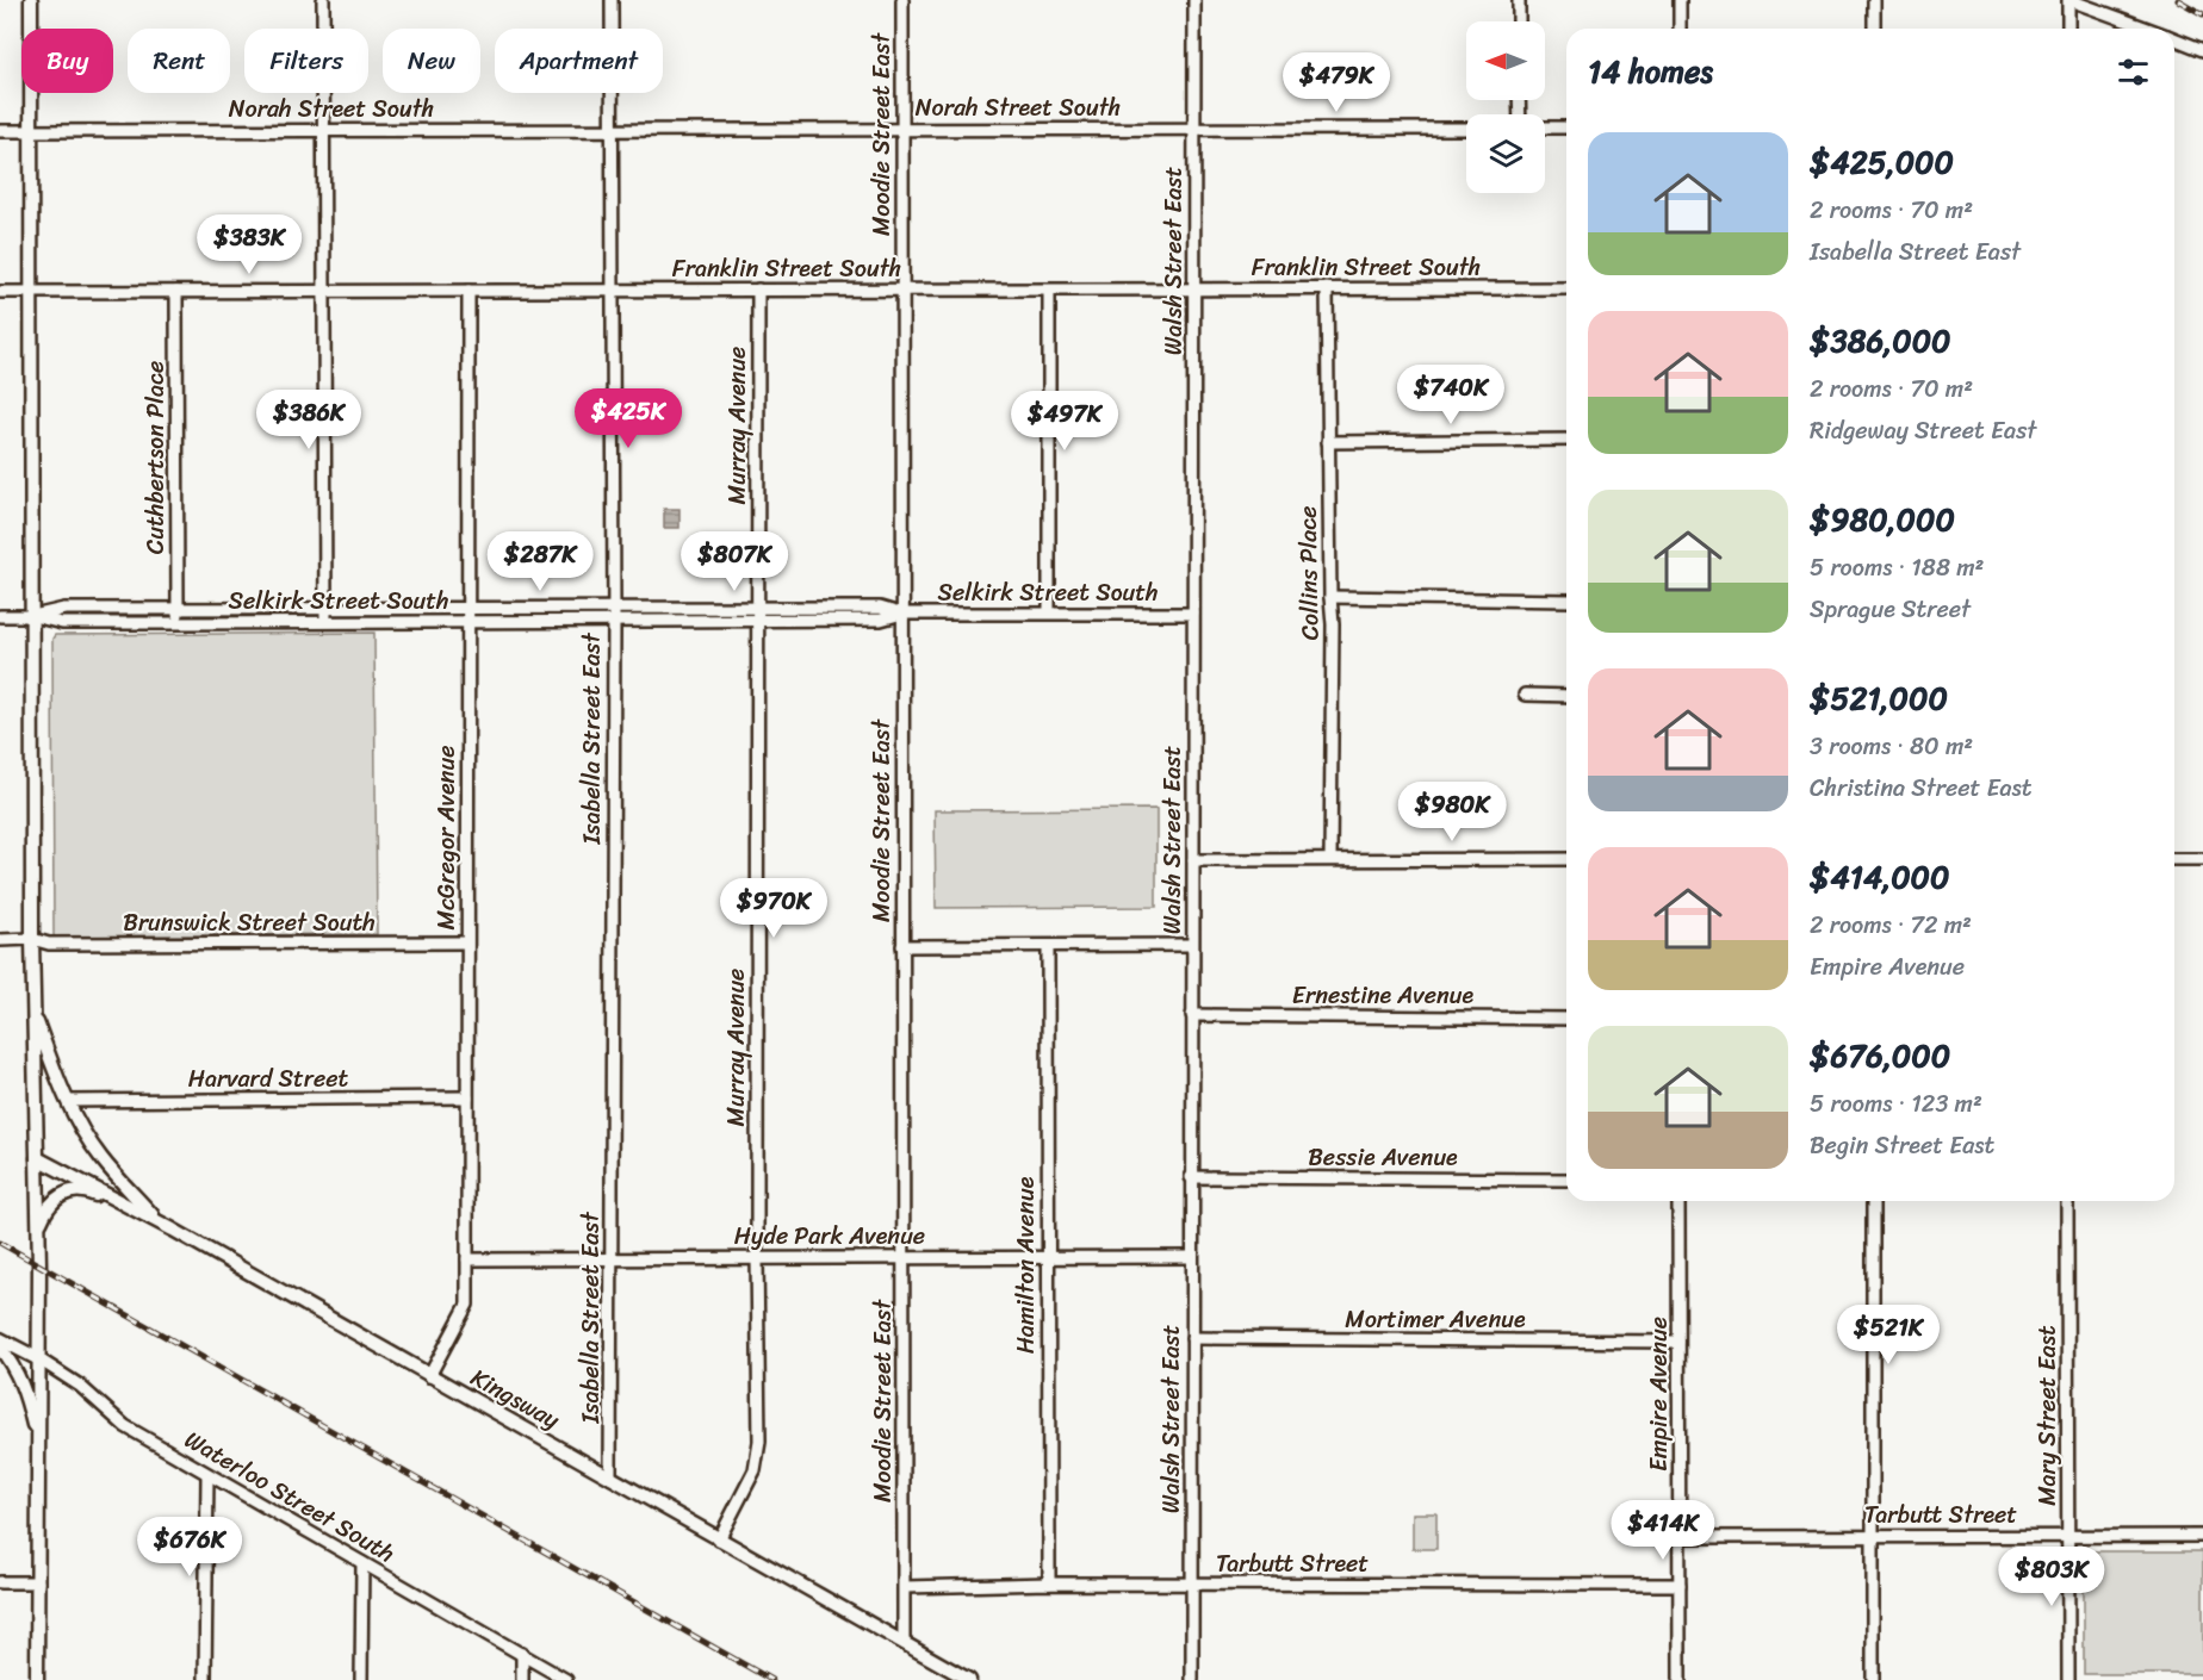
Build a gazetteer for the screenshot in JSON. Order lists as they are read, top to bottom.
{
  "streets": {
    "main road": ["Kingsway", "Waterloo Street South"],
    "street": [
      "Norah Street South",
      "Moodie Street East",
      "Walsh Street East",
      "Franklin Street South",
      "Murray Avenue",
      "Cuthbertson Place",
      "Collins Place",
      "Selkirk Street South",
      "Isabella Street East",
      "McGregor Avenue",
      "Brunswick Street South",
      "Ernestine Avenue",
      "Harvard Street",
      "Bessie Avenue",
      "Hyde Park Avenue",
      "Hamilton Avenue",
      "Mortimer Avenue",
      "Empire Avenue",
      "Mary Street East",
      "Tarbutt Street"
    ]
  },
  "crossings": [
    ["Norah Street South", "Moodie Street East"],
    ["Norah Street South", "Walsh Street East"],
    ["Norah Street South", "Isabella Street East"],
    ["Moodie Street East", "Franklin Street South"],
    ["Moodie Street East", "Selkirk Street South"],
    ["Moodie Street East", "Hyde Park Avenue"],
    ["Moodie Street East", "Kingsway"],
    ["Moodie Street East", "Tarbutt Street"],
    ["Walsh Street East", "Franklin Street South"],
    ["Walsh Street East", "Selkirk Street South"],
    ["Walsh Street East", "Ernestine Avenue"],
    ["Walsh Street East", "Bessie Avenue"],
    ["Walsh Street East", "Hyde Park Avenue"],
    ["Walsh Street East", "Mortimer Avenue"],
    ["Walsh Street East", "Tarbutt Street"],
    ["Franklin Street South", "Murray Avenue"],
    ["Franklin Street South", "Cuthbertson Place"],
    ["Franklin Street South", "Collins Place"],
    ["Franklin Street South", "Isabella Street East"],
    ["Franklin Street South", "McGregor Avenue"],
    ["Murray Avenue", "Selkirk Street South"],
    ["Murray Avenue", "Hyde Park Avenue"],
    ["Murray Avenue", "Kingsway"],
    ["Cuthbertson Place", "Selkirk Street South"],
    ["Selkirk Street South", "Isabella Street East"],
    ["Selkirk Street South", "McGregor Avenue"],
    ["Isabella Street East", "Hyde Park Avenue"],
    ["Isabella Street East", "Kingsway"],
    ["McGregor Avenue", "Brunswick Street South"],
    ["McGregor Avenue", "Harvard Street"],
    ["McGregor Avenue", "Hyde Park Avenue"],
    ["McGregor Avenue", "Kingsway"],
    ["Hyde Park Avenue", "Hamilton Avenue"],
    ["Hamilton Avenue", "Tarbutt Street"],
    ["Mortimer Avenue", "Empire Avenue"],
    ["Empire Avenue", "Tarbutt Street"],
    ["Mary Street East", "Tarbutt Street"]
  ],
  "north": "left",
  "page": {
    "chip": [
      "Buy",
      "Rent",
      "Filters",
      "New",
      "Apartment"
    ],
    "heading": "14 homes",
    "price": [
      "$479K",
      "$383K",
      "$740K",
      "$425K",
      "$386K",
      "$497K",
      "$287K",
      "$807K",
      "$980K",
      "$970K",
      "$521K",
      "$414K",
      "$676K",
      "$803K"
    ],
    "list": [
      {
        "name": "$425,000",
        "note": "2 rooms · 70 m² · Isabella Street East"
      },
      {
        "name": "$386,000",
        "note": "2 rooms · 70 m² · Ridgeway Street East"
      },
      {
        "name": "$980,000",
        "note": "5 rooms · 188 m² · Sprague Street"
      },
      {
        "name": "$521,000",
        "note": "3 rooms · 80 m² · Christina Street East"
      },
      {
        "name": "$414,000",
        "note": "2 rooms · 72 m² · Empire Avenue"
      },
      {
        "name": "$676,000",
        "note": "5 rooms · 123 m² · Begin Street East"
      }
    ]
  }
}
